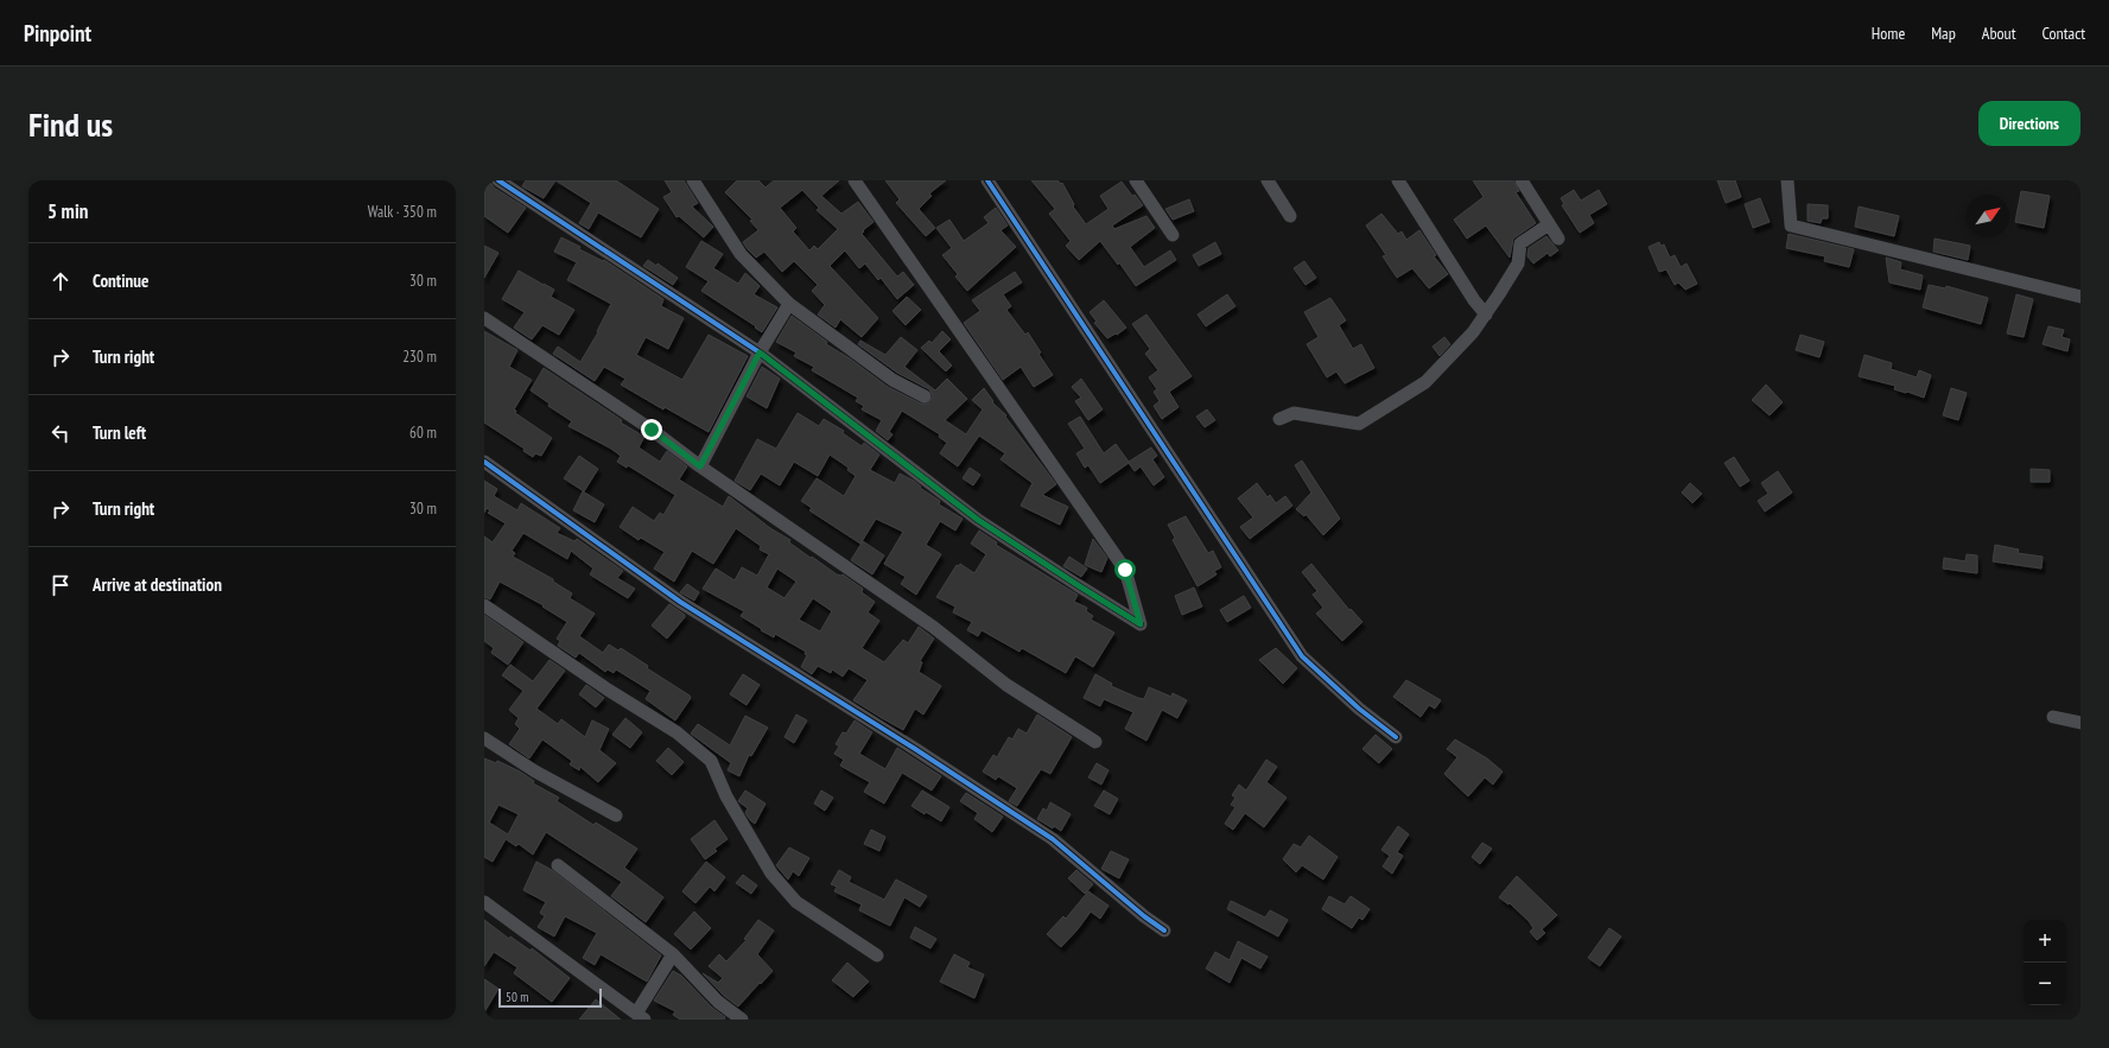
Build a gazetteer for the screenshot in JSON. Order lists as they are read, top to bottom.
{
  "scale_bar": "50 m",
  "north": "top right",
  "page": {
    "header": "Pinpoint",
    "nav": [
      "Home",
      "Map",
      "About",
      "Contact"
    ],
    "buttons": "Directions",
    "title": "Find us",
    "heading": ["5 min", "Walk · 350 m"],
    "list": [
      ["Continue", "30 m"],
      ["Turn right", "230 m"],
      ["Turn left", "60 m"],
      ["Turn right", "30 m"],
      "Arrive at destination"
    ],
    "map_buttons": ["+", "−"],
    "scale": "50 m"
  }
}
